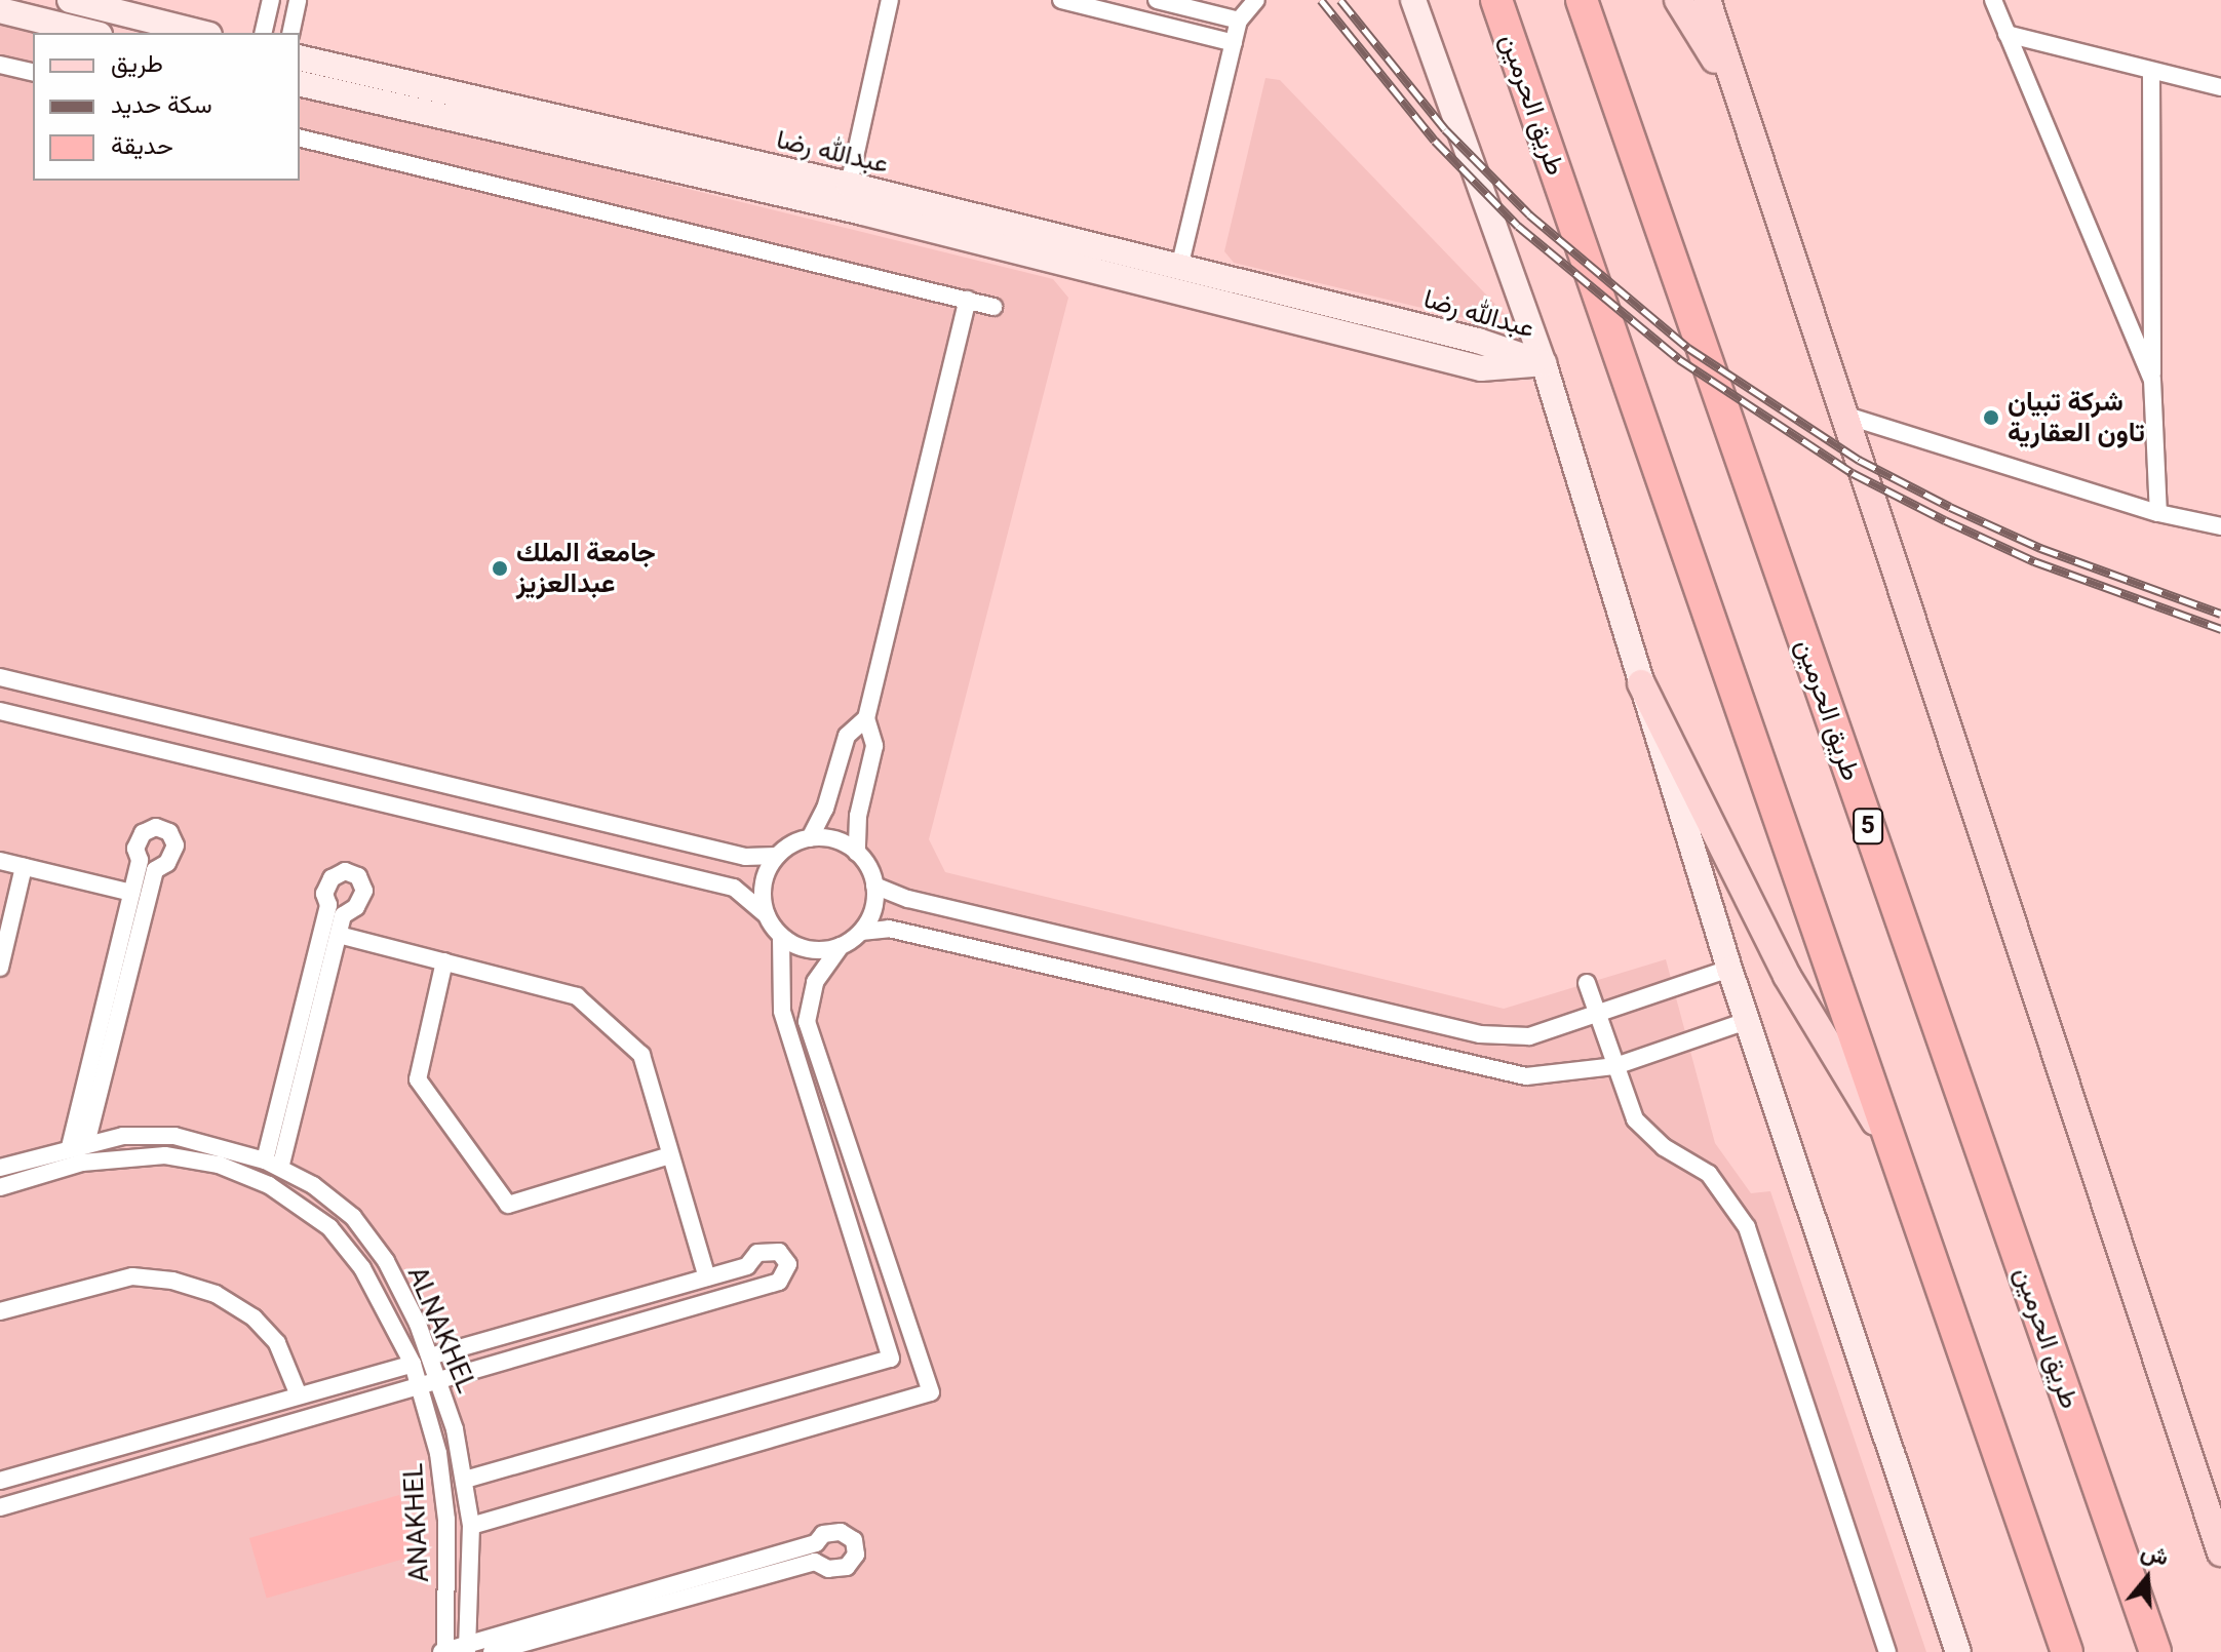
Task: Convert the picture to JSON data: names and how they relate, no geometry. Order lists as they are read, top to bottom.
{
  "streets": {
    "highway": ["طريق الحرمين", "5"],
    "street": ["عبدالله رضا", "ALNAKHEL", "ANAKHEL"]
  },
  "places": ["شركة تبيان تاون العقارية", "جامعة الملك عبدالعزيز"],
  "legend": ["طريق", "سكة حديد", "حديقة"],
  "north": "top"
}
